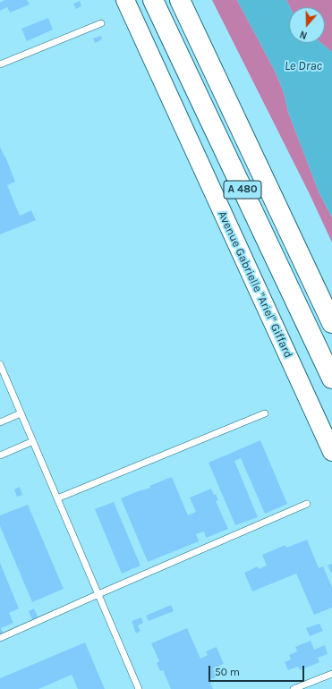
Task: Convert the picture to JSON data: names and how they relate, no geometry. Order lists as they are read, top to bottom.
{
  "streets": {
    "highway": ["A 480"],
    "street": ["Avenue Gabrielle \"Ariel\" Giffard"]
  },
  "water": ["Le Drac"],
  "scale_bar": "50 m",
  "north": "bottom"
}
